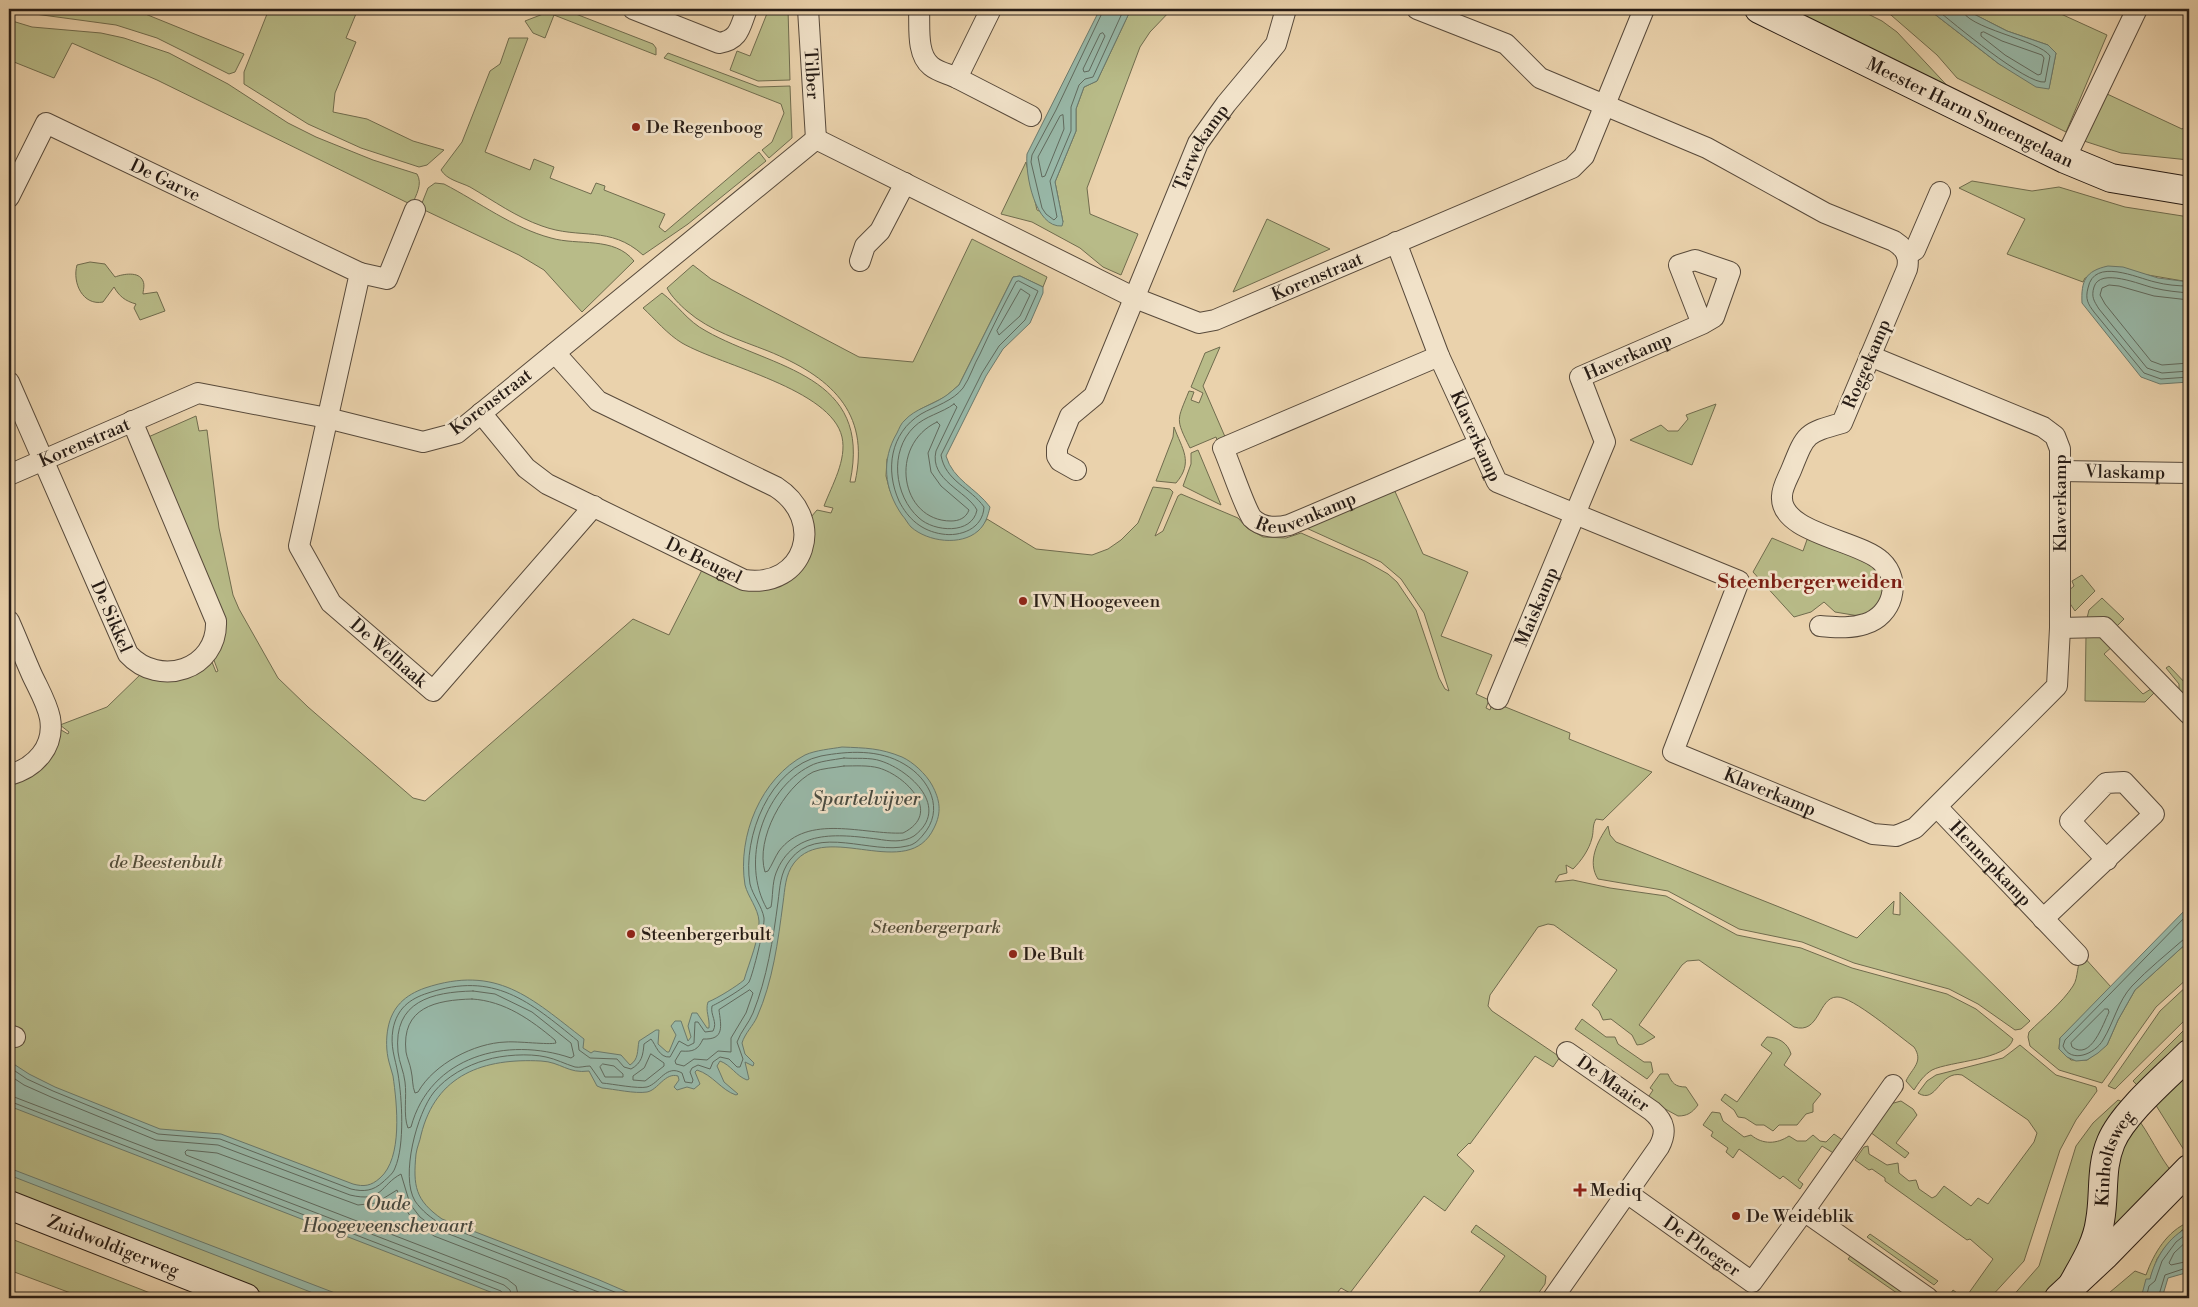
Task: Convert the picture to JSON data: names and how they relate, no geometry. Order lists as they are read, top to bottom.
{
  "streets": {
    "street": [
      "Tilber",
      "Meester Harm Smeengelaan",
      "Tarwekamp",
      "De Garve",
      "Korenstraat",
      "Haverkamp",
      "Roggekamp",
      "Klaverkamp",
      "Vlaskamp",
      "Reuvenkamp",
      "De Beugel",
      "Maiskamp",
      "De Sikkel",
      "De Welhaak",
      "Hennepkamp",
      "De Maaier",
      "Kinholtsweg",
      "Zuidwoldigerweg",
      "De Ploeger"
    ]
  },
  "crossings": [
    ["Tilber", "Korenstraat"],
    ["Tarwekamp", "Korenstraat"],
    ["Korenstraat", "Klaverkamp"],
    ["Korenstraat", "De Beugel"],
    ["Korenstraat", "De Sikkel"],
    ["Korenstraat", "De Welhaak"],
    ["Haverkamp", "Klaverkamp"],
    ["Haverkamp", "Maiskamp"],
    ["Roggekamp", "Klaverkamp"],
    ["Klaverkamp", "Vlaskamp"],
    ["Klaverkamp", "Reuvenkamp"],
    ["Klaverkamp", "Maiskamp"],
    ["Klaverkamp", "Hennepkamp"],
    ["De Beugel", "De Welhaak"],
    ["De Maaier", "De Ploeger"]
  ],
  "districts": ["Steenbergerweiden"],
  "water": ["Spartelvijver", "Oude Hoogeveenschevaart"],
  "parks": ["de Beestenbult", "Steenbergerpark"],
  "places": {
    "other": [
      "De Regenboog",
      "IVN Hoogeveen",
      "Steenbergerbult",
      "De Bult",
      "De Weideblik"
    ],
    "health": ["Mediq"]
  }
}
